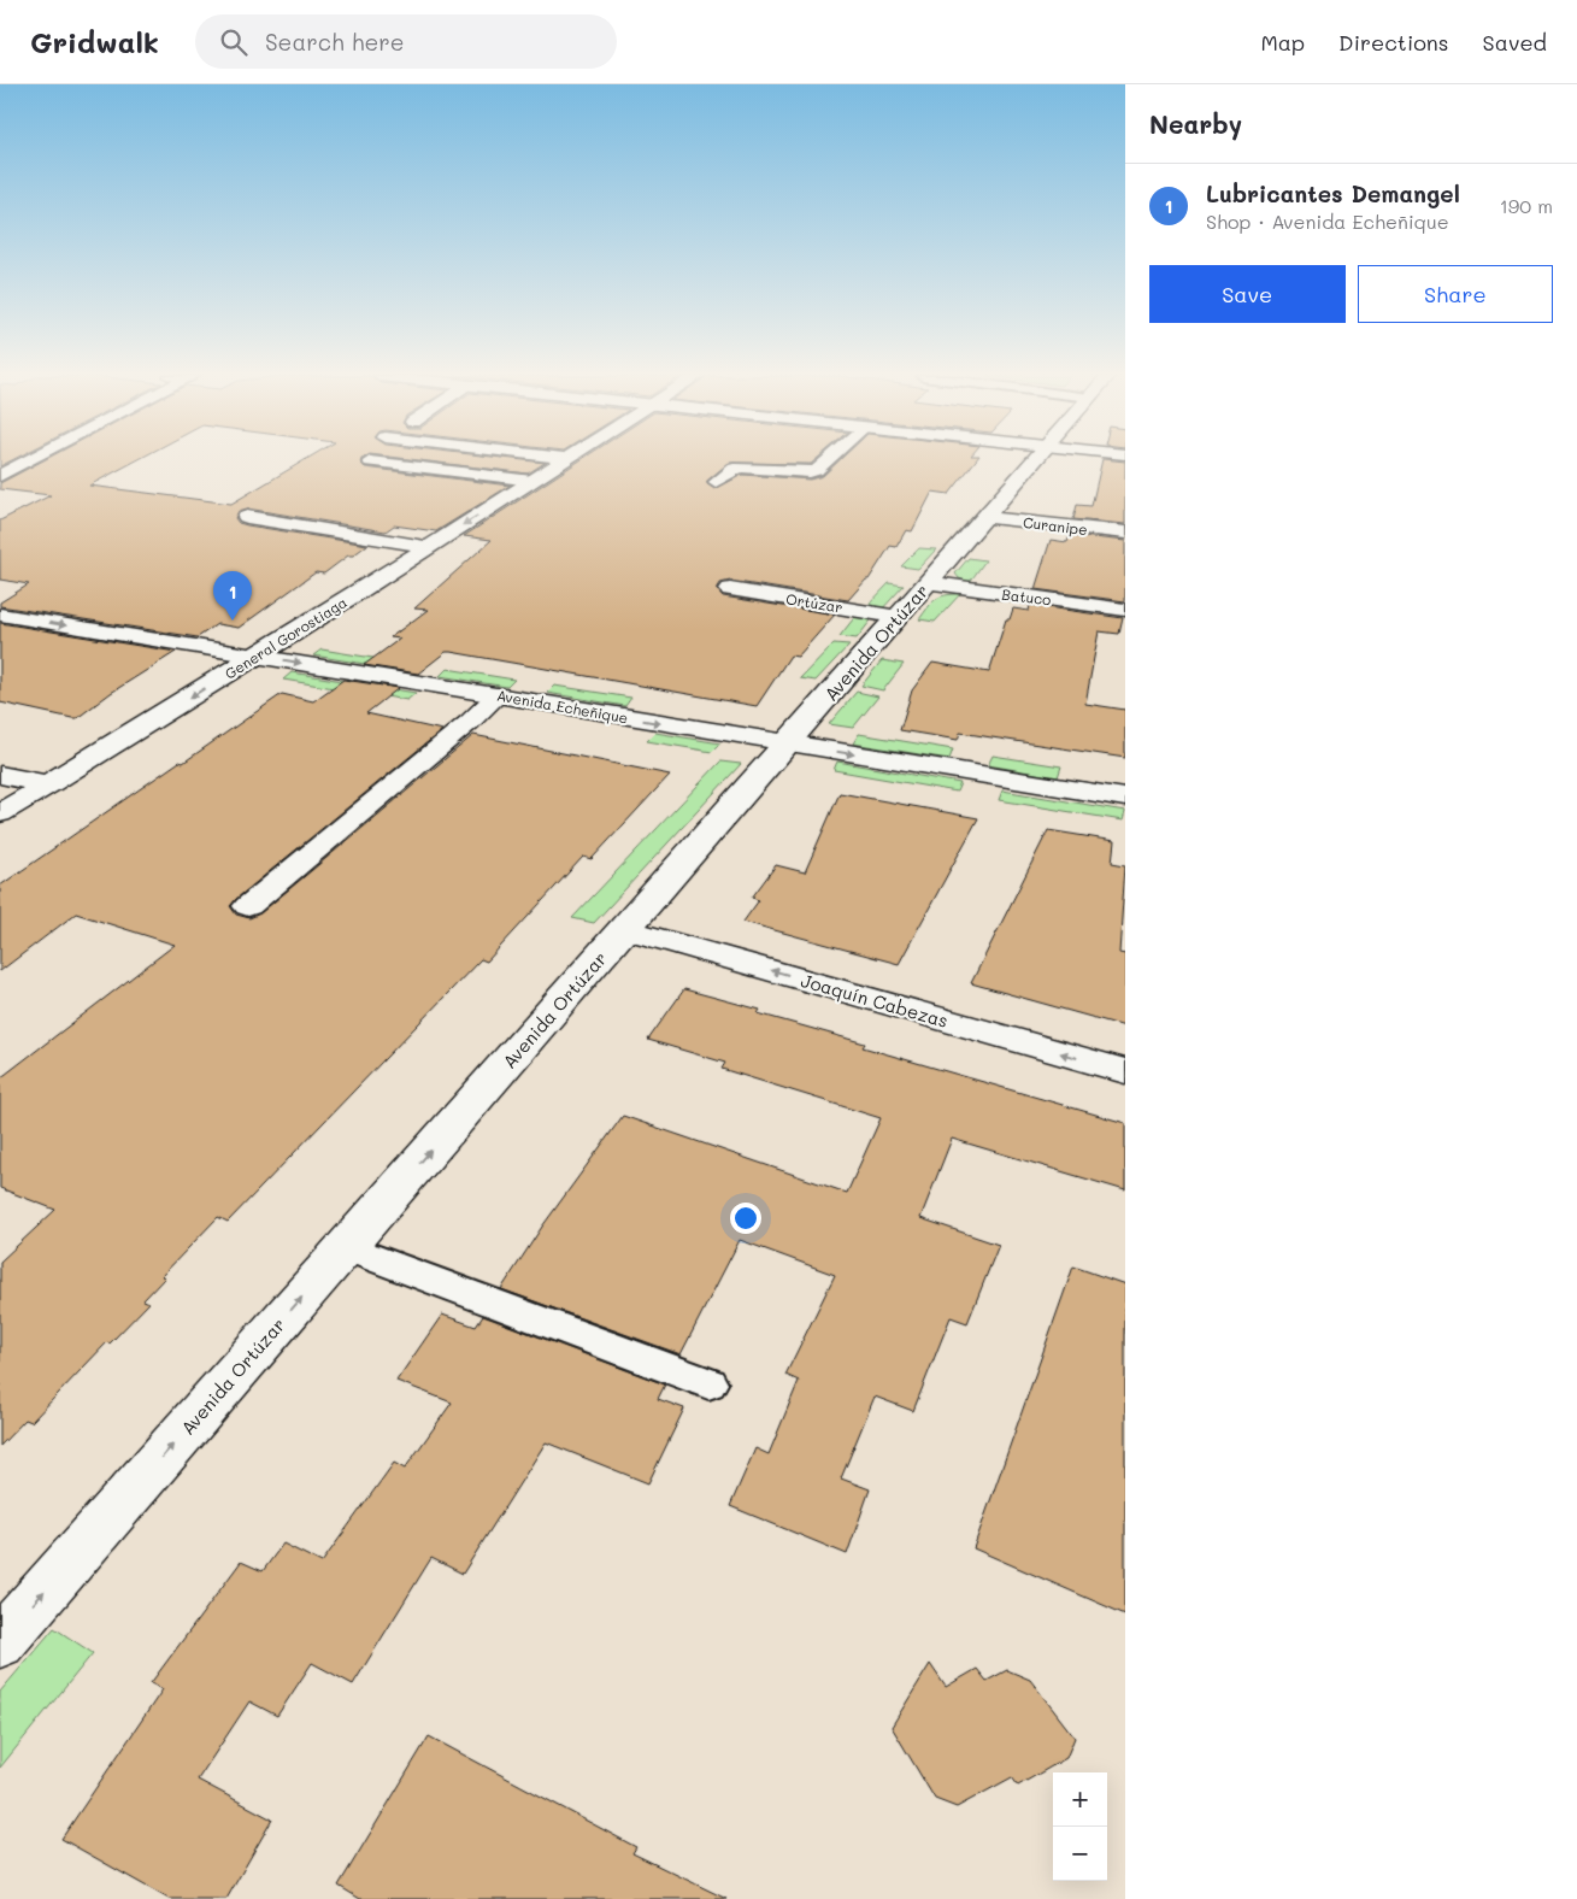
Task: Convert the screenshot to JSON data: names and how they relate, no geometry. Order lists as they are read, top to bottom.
{
  "streets": {
    "street": [
      "Curanipe",
      "Batuco",
      "Ortúzar",
      "General Gorostiaga",
      "Avenida Ortúzar",
      "Avenida Echeñique",
      "Joaquín Cabezas"
    ]
  },
  "crossings": [
    ["Curanipe", "Avenida Ortúzar"],
    ["Batuco", "Avenida Ortúzar"],
    ["Ortúzar", "Avenida Ortúzar"],
    ["General Gorostiaga", "Avenida Echeñique"],
    ["Avenida Ortúzar", "Avenida Echeñique"],
    ["Avenida Ortúzar", "Joaquín Cabezas"]
  ],
  "one_way": ["Avenida Ortúzar", "Avenida Echeñique", "Joaquín Cabezas"],
  "page": {
    "header": "Gridwalk",
    "search": "Search here",
    "nav": ["Map", "Directions", "Saved"],
    "heading": "Nearby",
    "list": [
      {
        "mark": "1",
        "name": "Lubricantes Demangel",
        "note": "Shop · Avenida Echeñique",
        "value": "190 m"
      }
    ],
    "buttons": ["Save", "Share"],
    "pins": "1",
    "map_buttons": ["+", "−"]
  }
}
